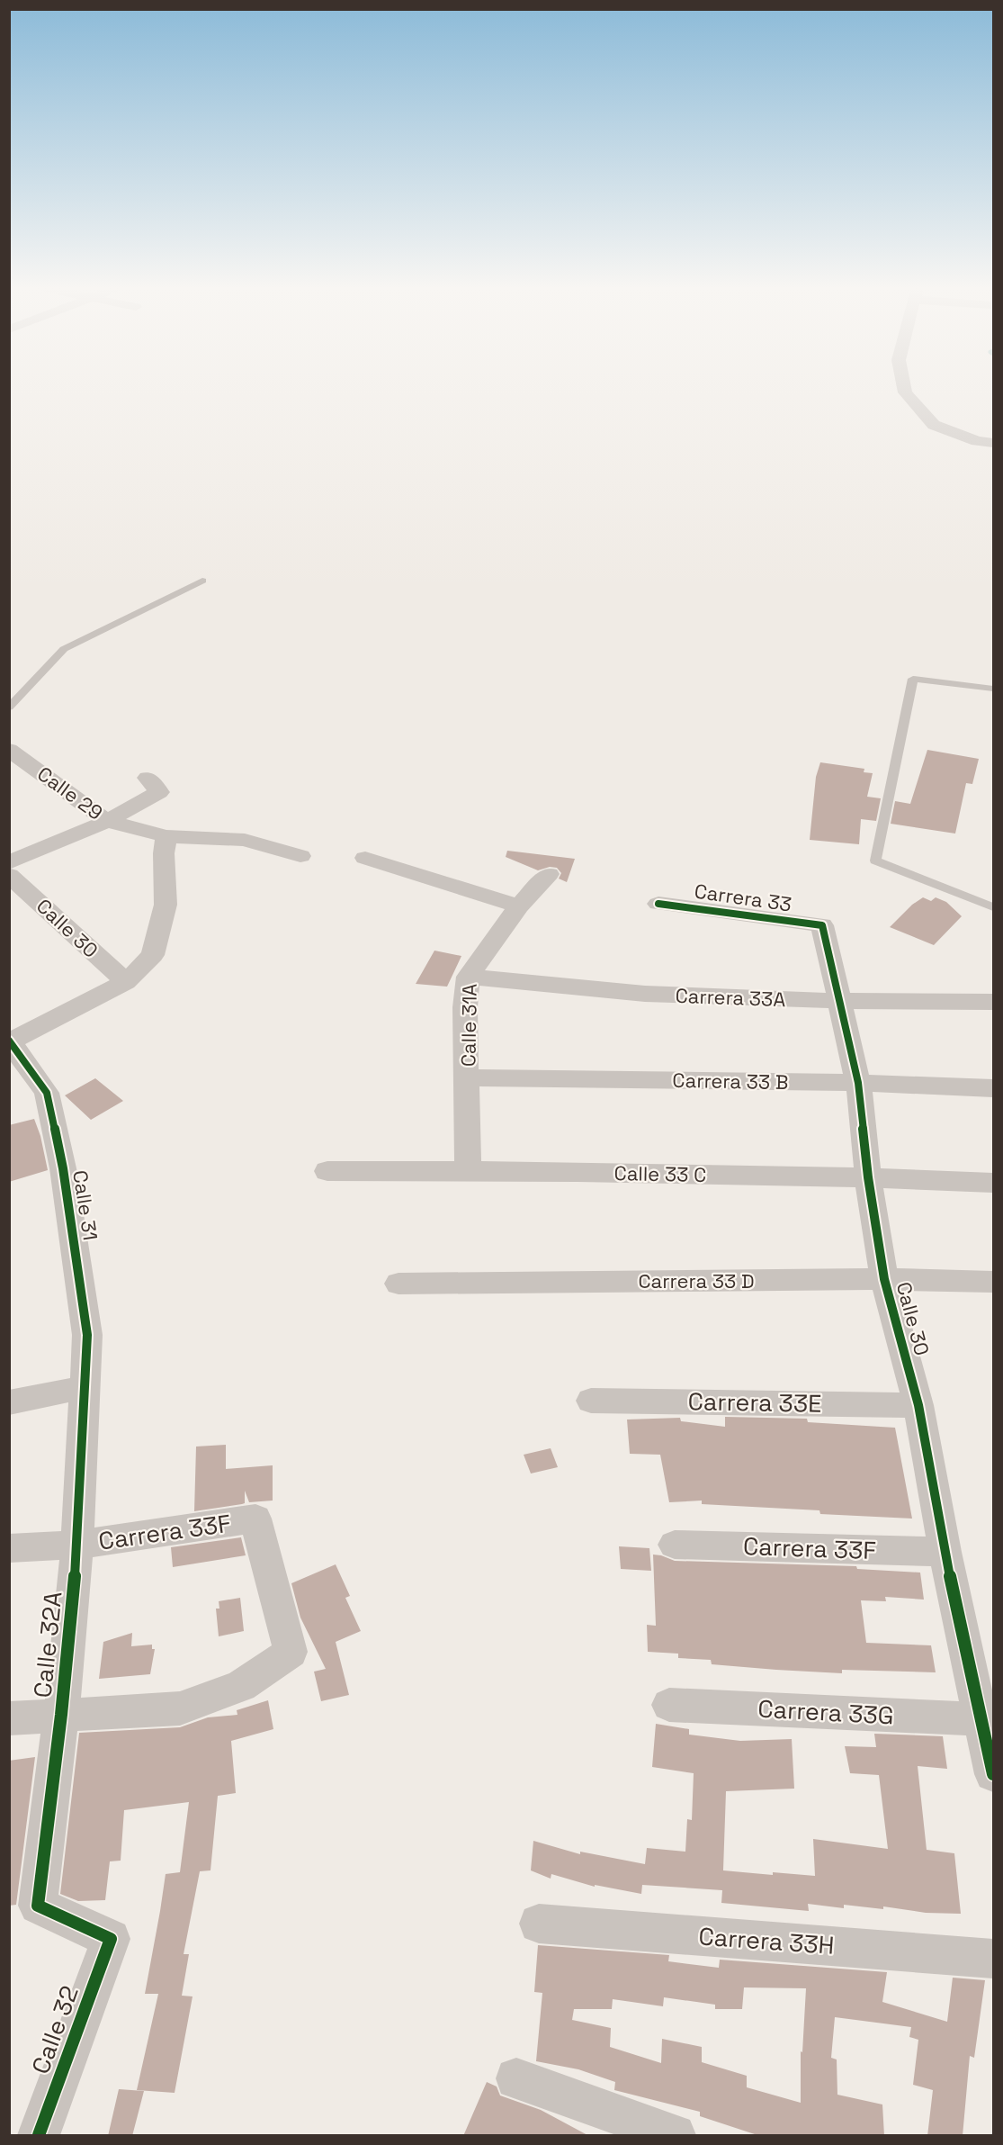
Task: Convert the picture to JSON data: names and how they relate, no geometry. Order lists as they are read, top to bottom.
{
  "streets": {
    "street": [
      "Calle 29",
      "Carrera 33",
      "Calle 30",
      "Carrera 33A",
      "Calle 31A",
      "Carrera 33 B",
      "Calle 33 C",
      "Calle 31",
      "Carrera 33 D",
      "Carrera 33E",
      "Carrera 33F",
      "Calle 32A",
      "Carrera 33G",
      "Carrera 33H",
      "Calle 32"
    ]
  },
  "crossings": [
    ["Carrera 33", "Calle 30"],
    ["Calle 30", "Carrera 33A"],
    ["Calle 30", "Carrera 33 B"],
    ["Calle 30", "Calle 33 C"],
    ["Calle 30", "Carrera 33 D"],
    ["Calle 30", "Carrera 33E"],
    ["Calle 30", "Carrera 33F"],
    ["Calle 30", "Carrera 33G"],
    ["Carrera 33A", "Calle 31A"],
    ["Calle 31A", "Carrera 33 B"],
    ["Calle 31A", "Calle 33 C"],
    ["Calle 31", "Calle 32A"],
    ["Carrera 33F", "Calle 32A"],
    ["Calle 32A", "Calle 32"]
  ]
}
